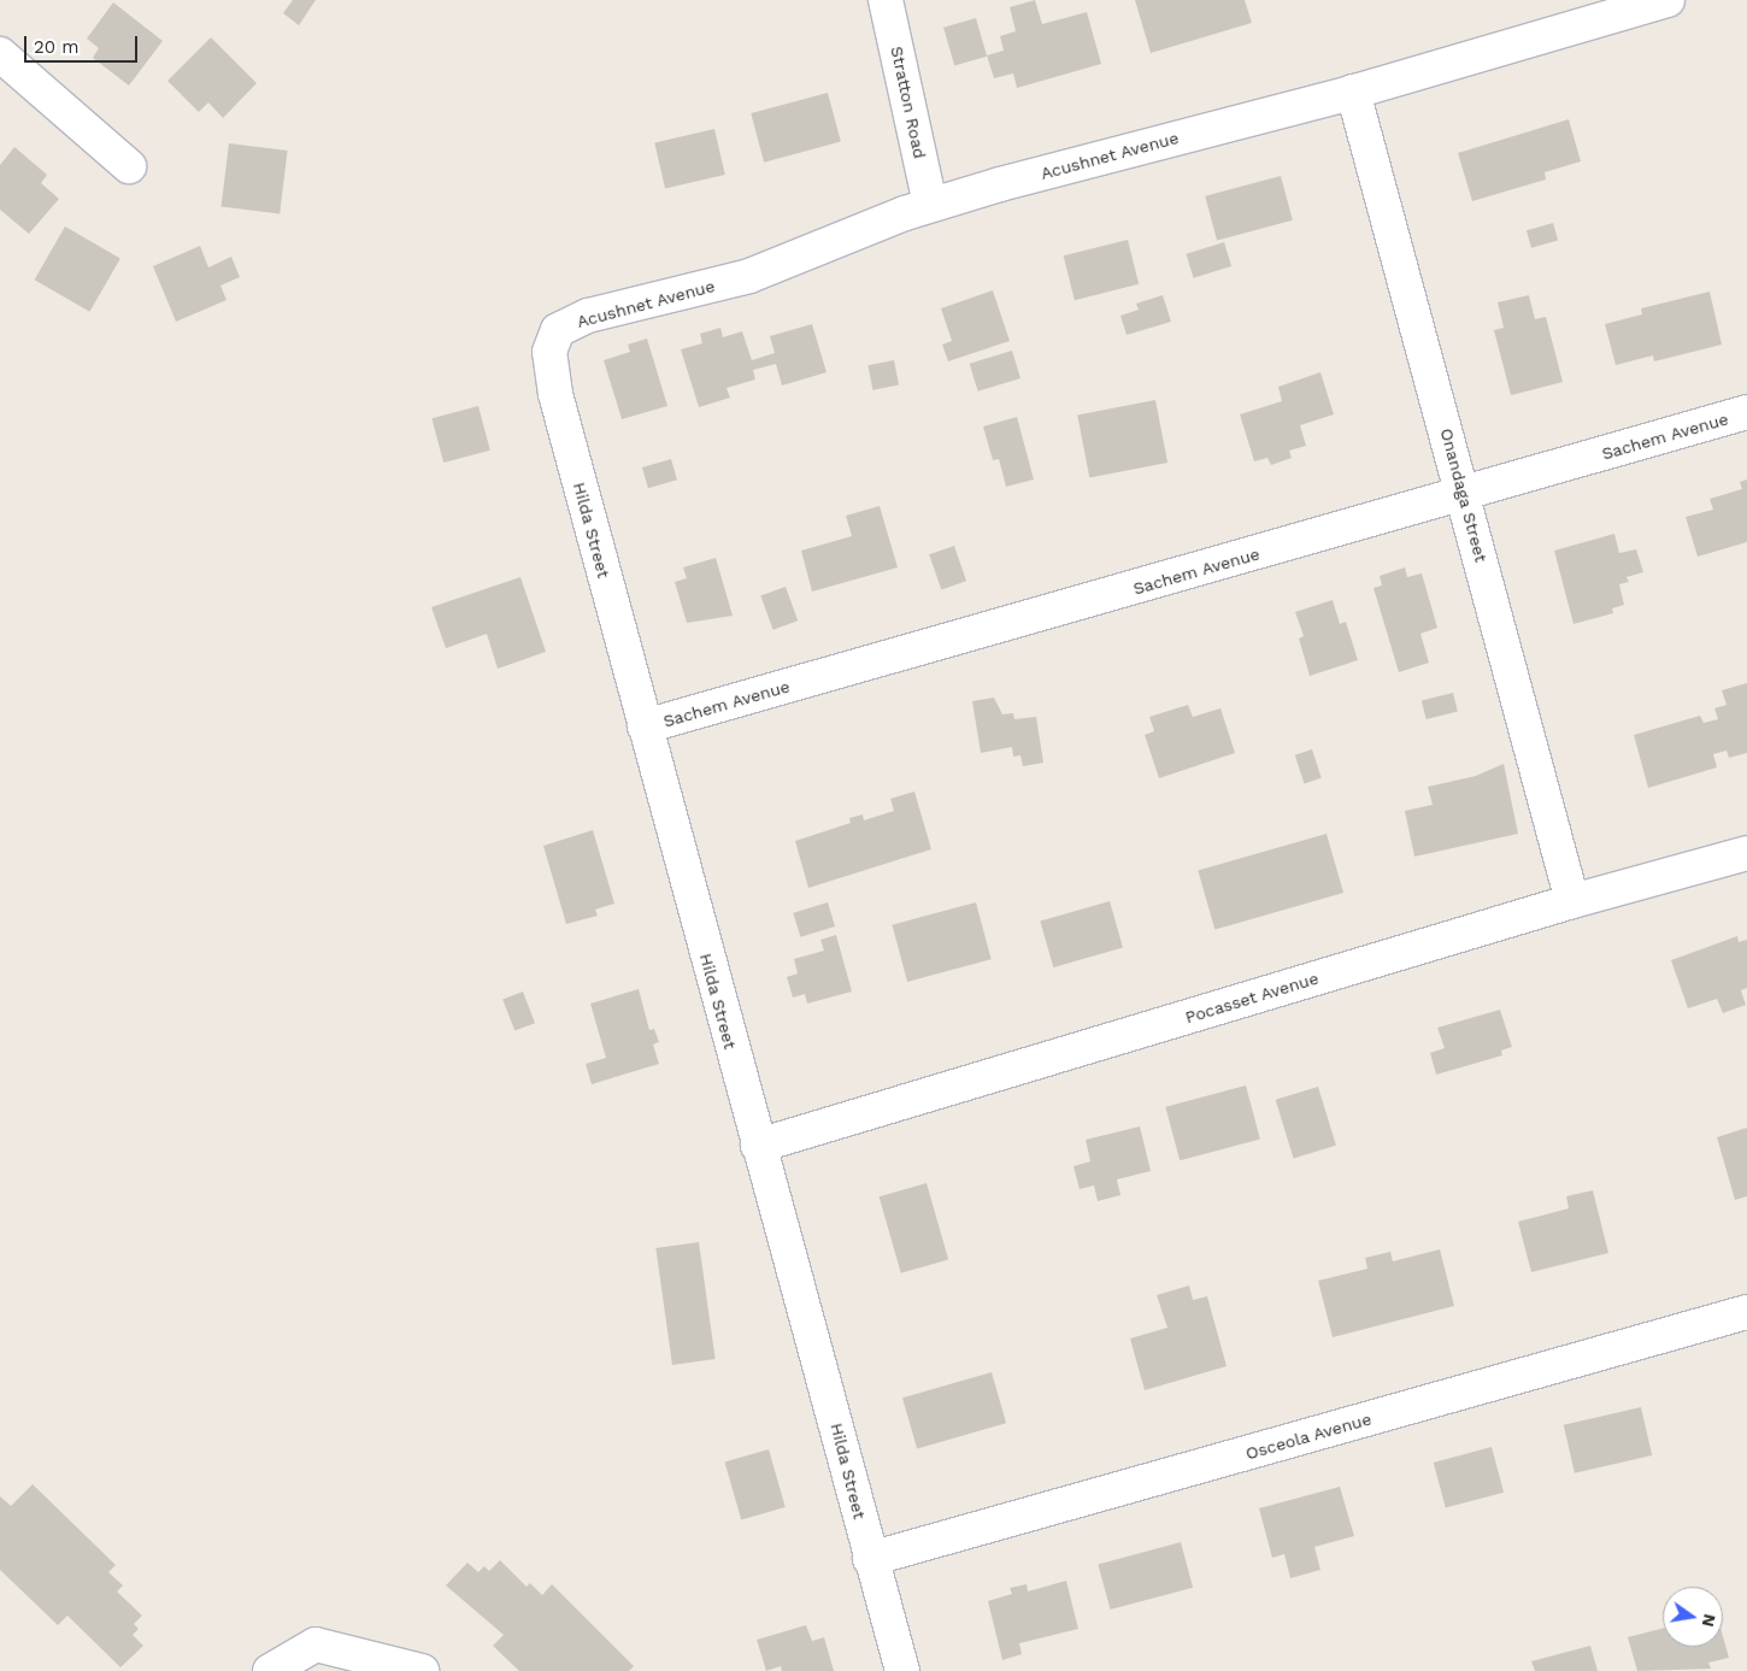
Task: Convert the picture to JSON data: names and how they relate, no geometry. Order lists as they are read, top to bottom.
{
  "streets": {
    "street": [
      "Stratton Road",
      "Acushnet Avenue",
      "Sachem Avenue",
      "Onandaga Street",
      "Hilda Street",
      "Pocasset Avenue",
      "Osceola Avenue"
    ]
  },
  "crossings": [
    ["Stratton Road", "Acushnet Avenue"],
    ["Acushnet Avenue", "Onandaga Street"],
    ["Acushnet Avenue", "Hilda Street"],
    ["Sachem Avenue", "Onandaga Street"],
    ["Sachem Avenue", "Hilda Street"],
    ["Onandaga Street", "Pocasset Avenue"],
    ["Hilda Street", "Pocasset Avenue"],
    ["Hilda Street", "Osceola Avenue"]
  ],
  "scale_bar": "20 m",
  "north": "right"
}
